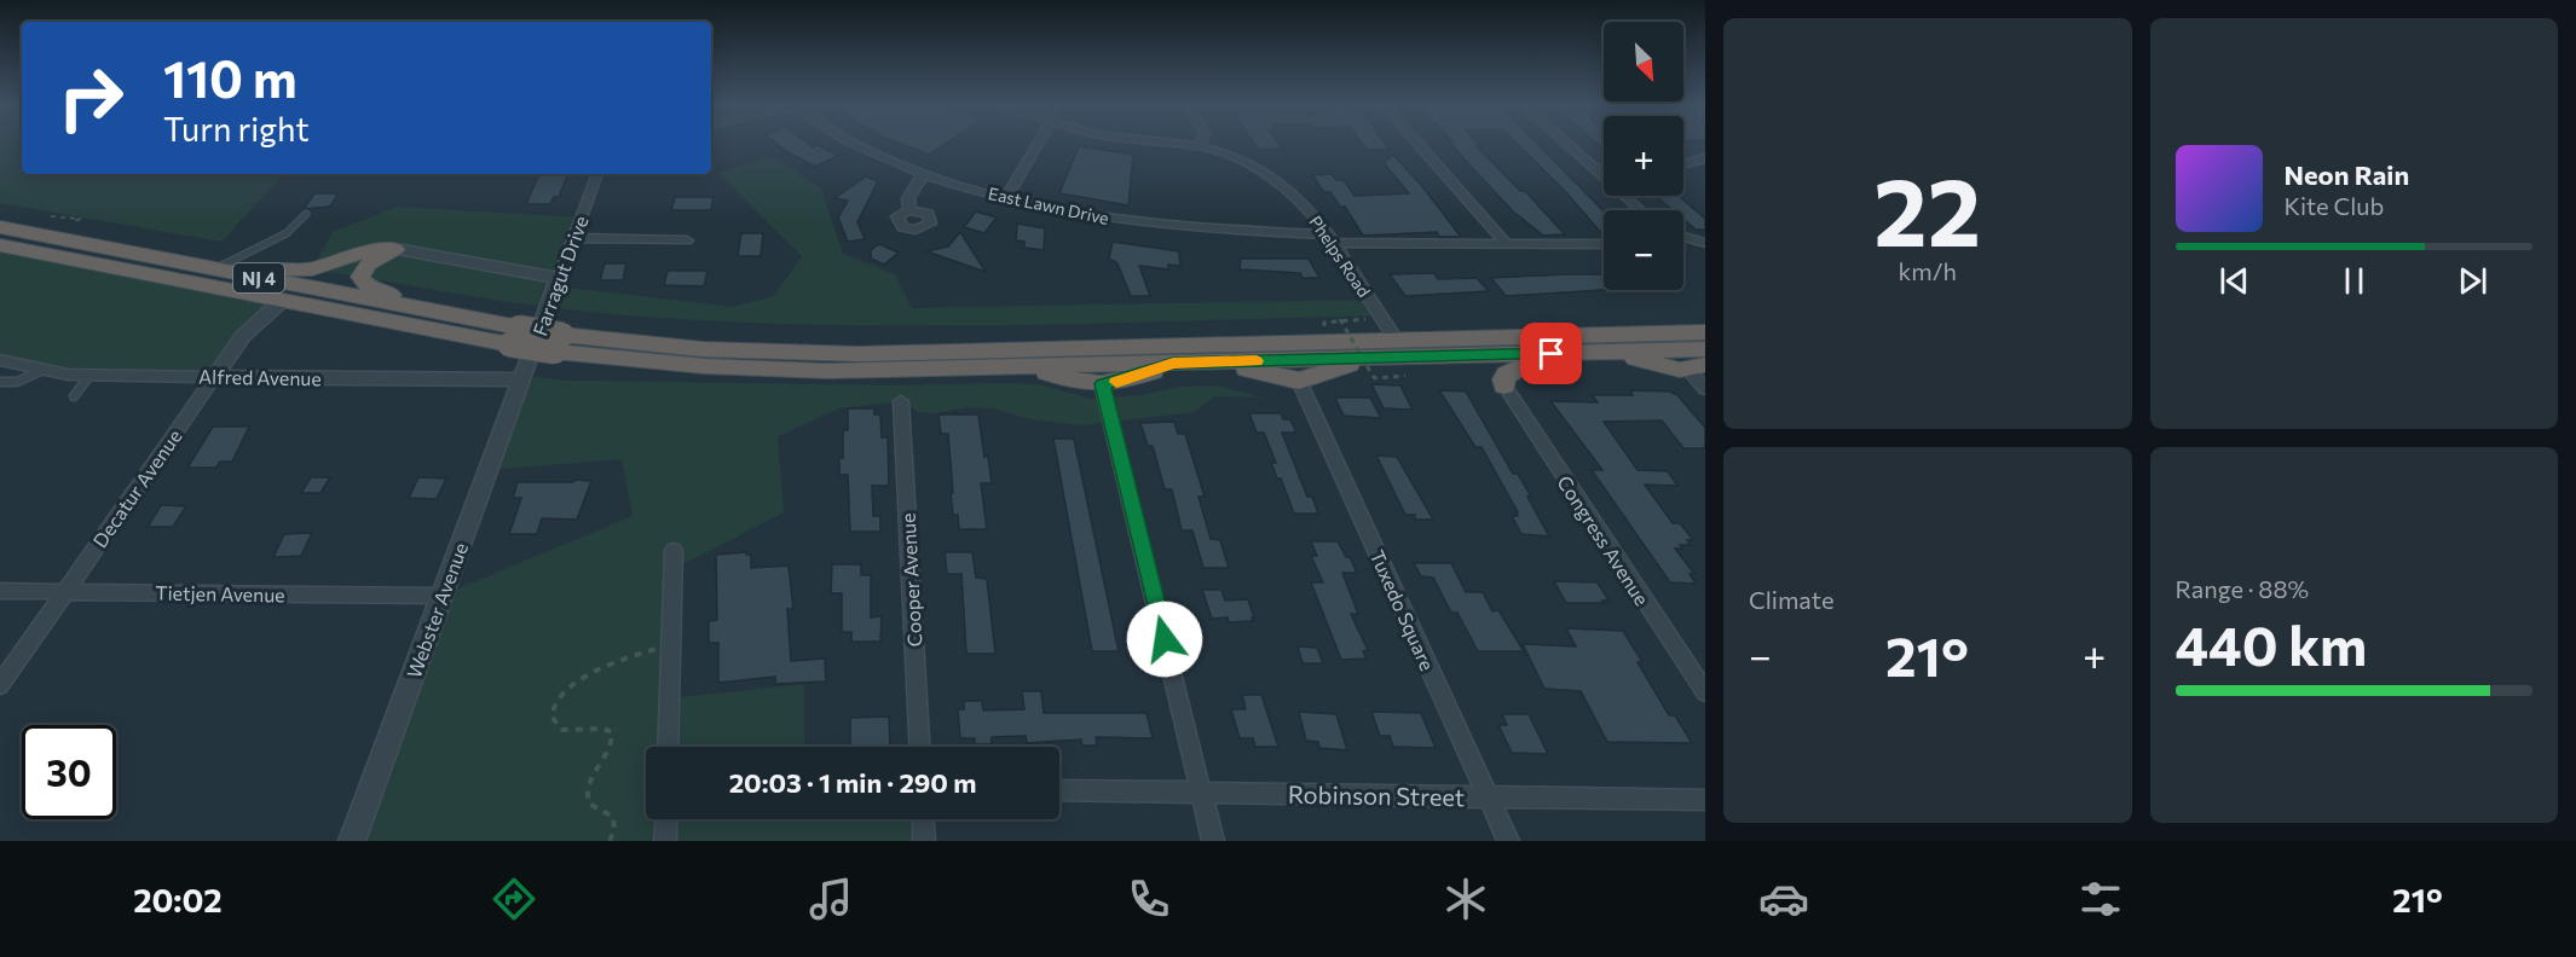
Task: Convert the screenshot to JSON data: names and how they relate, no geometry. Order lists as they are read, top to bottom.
{
  "streets": {
    "highway": ["NJ 4"],
    "street": [
      "East Lawn Drive",
      "Phelps Road",
      "Farragut Drive",
      "Alfred Avenue",
      "Decatur Avenue",
      "Congress Avenue",
      "Cooper Avenue",
      "Tietjen Avenue",
      "Webster Avenue",
      "Tuxedo Square",
      "Robinson Street"
    ]
  },
  "crossings": [
    ["East Lawn Drive", "Phelps Road"],
    ["Phelps Road", "NJ 4"],
    ["Farragut Drive", "Alfred Avenue"],
    ["Farragut Drive", "Webster Avenue"],
    ["NJ 4", "Decatur Avenue"],
    ["Alfred Avenue", "Decatur Avenue"],
    ["Alfred Avenue", "Webster Avenue"],
    ["Decatur Avenue", "Tietjen Avenue"],
    ["Tietjen Avenue", "Webster Avenue"],
    ["Tuxedo Square", "Robinson Street"]
  ],
  "north": "bottom right",
  "page": {
    "tile": [
      ["22", "km/h"],
      "Climate",
      ["Range · 88%", "440 km"]
    ],
    "map_buttons": ["+", "−"],
    "turn": ["110 m", "Turn right"],
    "song": ["Neon Rain", "Kite Club"],
    "heat": ["−", "21°", "+"],
    "limit": "30",
    "trip": "20:03 · 1 min · 290 m",
    "tabs": ["20:02", "21°"]
  }
}
